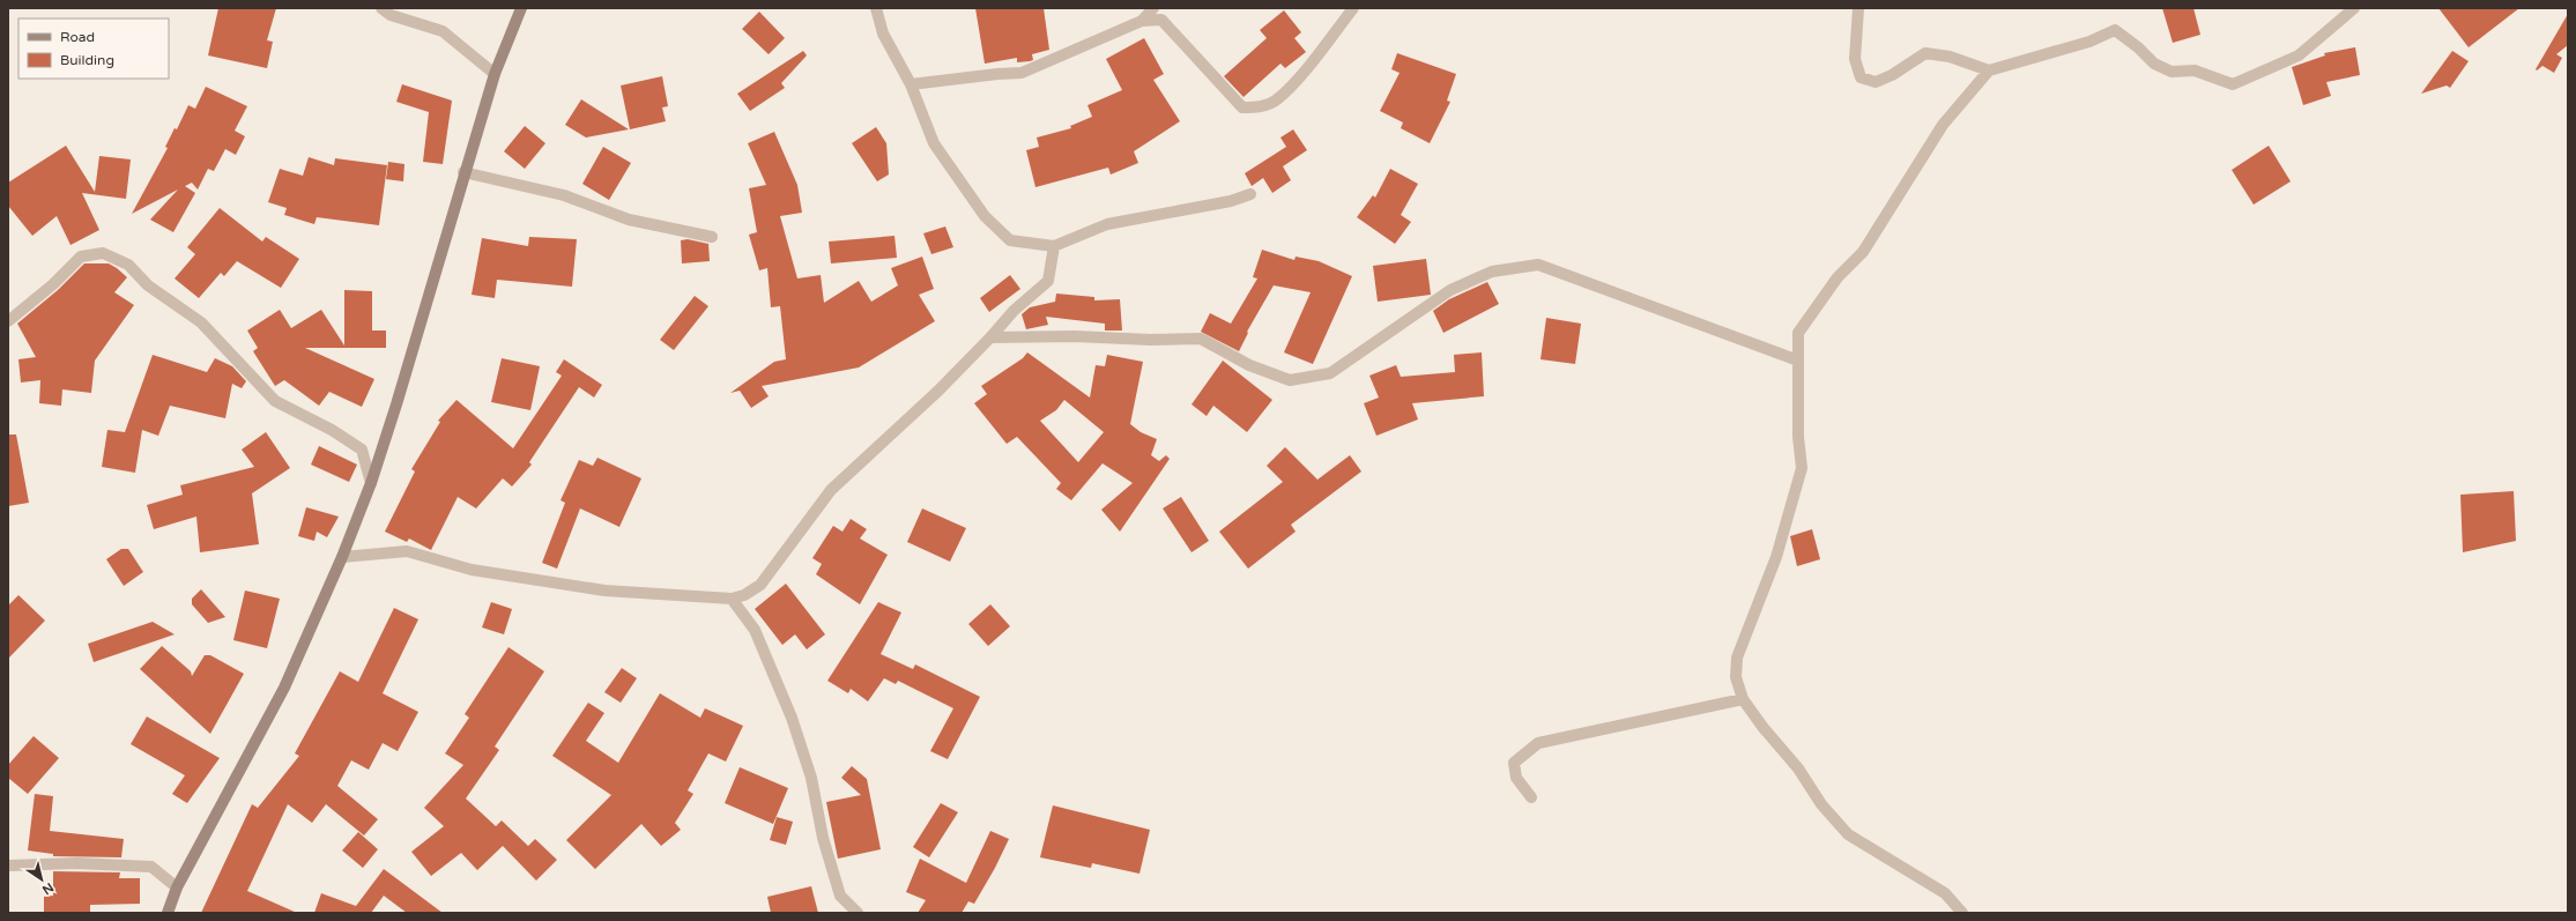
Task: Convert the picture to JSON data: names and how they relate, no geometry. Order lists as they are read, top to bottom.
{
  "legend": ["Road", "Building"],
  "north": "bottom right"
}
